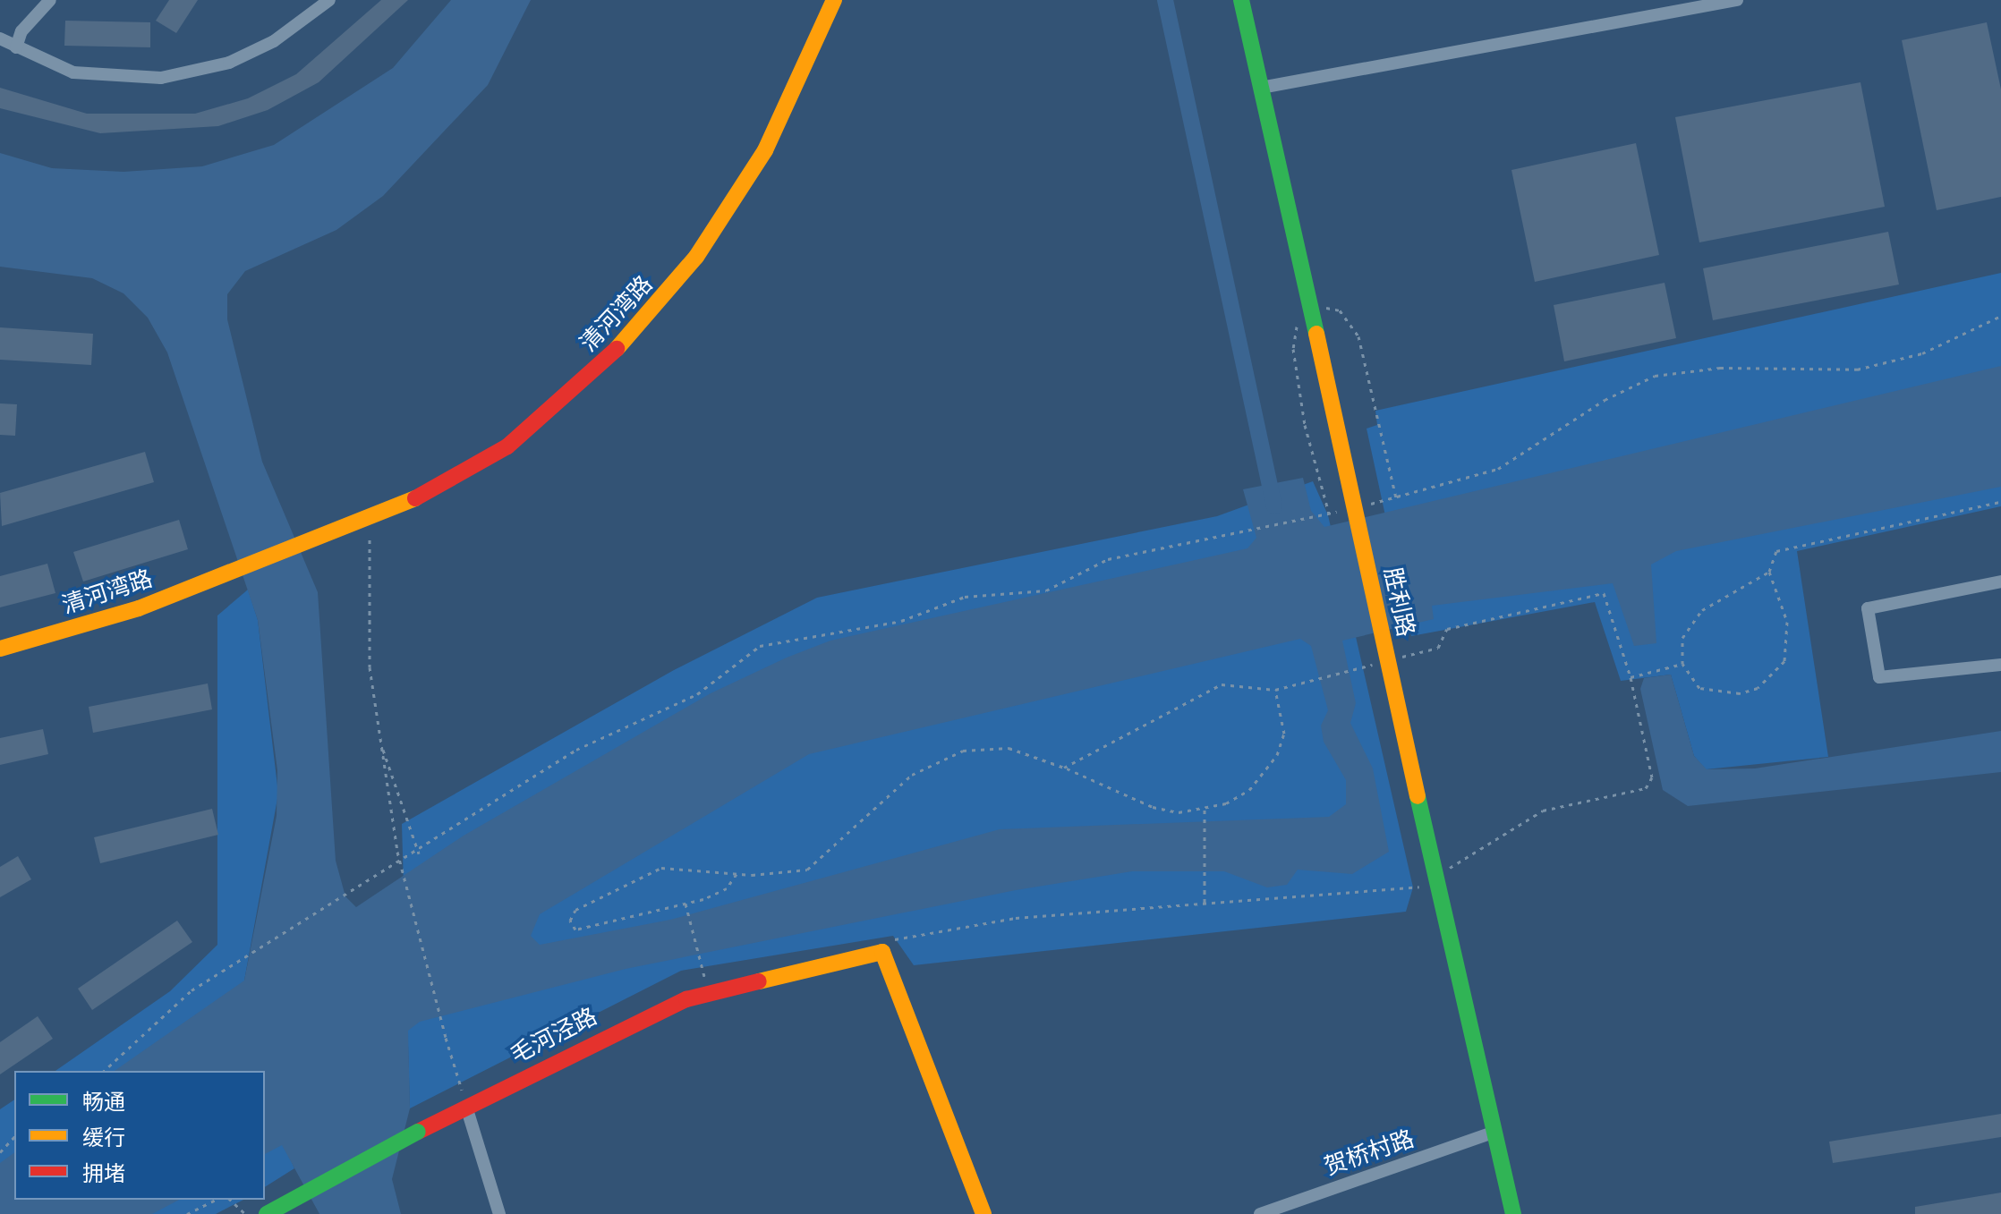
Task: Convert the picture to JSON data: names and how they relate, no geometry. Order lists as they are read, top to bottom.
{
  "streets": {
    "street": [
      "清河湾路",
      "胜利路",
      "毛河泾路",
      "贺桥村路"
    ]
  },
  "crossings": [
    ["胜利路", "贺桥村路"]
  ],
  "legend": ["畅通", "缓行", "拥堵"]
}
